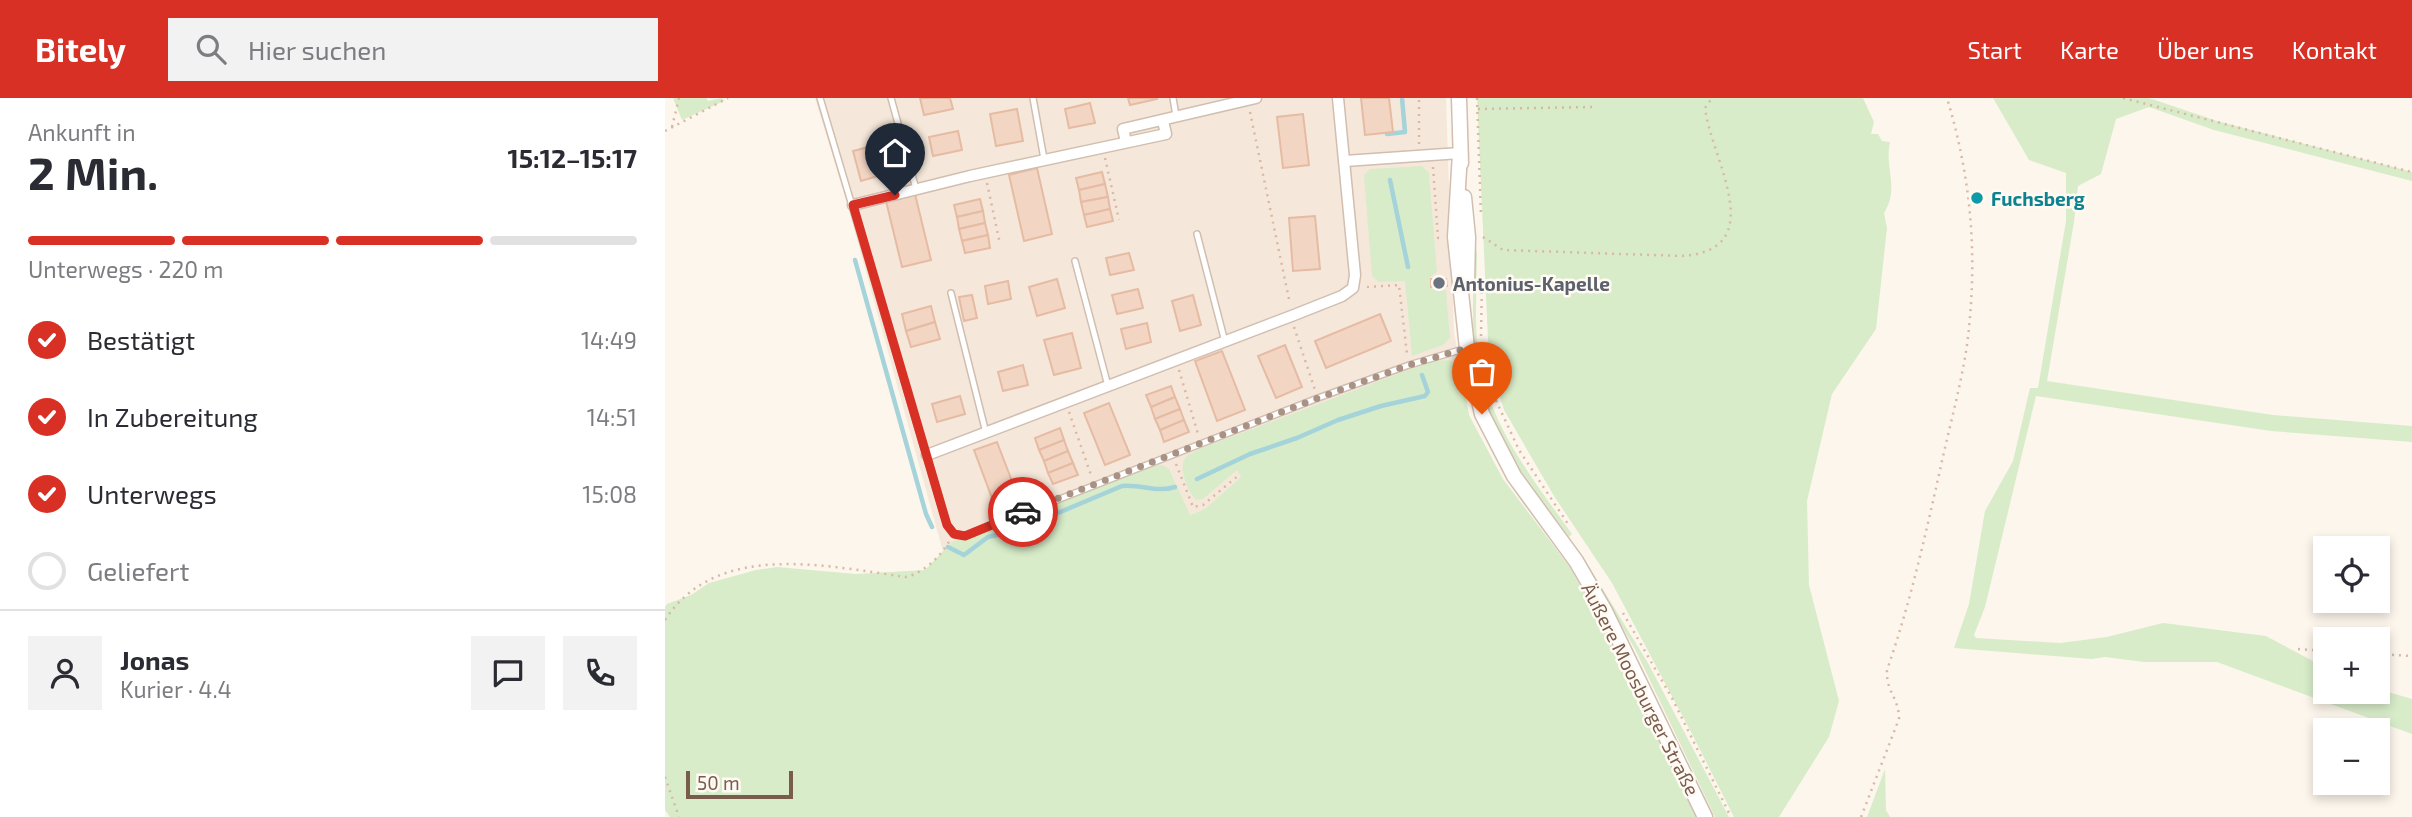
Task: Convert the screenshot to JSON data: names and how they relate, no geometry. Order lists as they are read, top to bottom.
{
  "streets": {
    "street": ["Äußere Moosburger Straße"]
  },
  "places": ["Fuchsberg", "Antonius-Kapelle"],
  "scale_bar": "50 m",
  "page": {
    "header": "Bitely",
    "search": "Hier suchen",
    "nav": [
      "Start",
      "Karte",
      "Über uns",
      "Kontakt"
    ],
    "heading": ["2 Min.", "Ankunft in", "15:12–15:17"],
    "panel": ["Jonas", "Kurier · 4.4"],
    "bar": "Unterwegs · 220 m",
    "list": [
      ["Bestätigt", "14:49"],
      ["In Zubereitung", "14:51"],
      ["Unterwegs", "15:08"],
      "Geliefert"
    ],
    "map_buttons": ["+", "−"],
    "scale": "50 m"
  }
}
